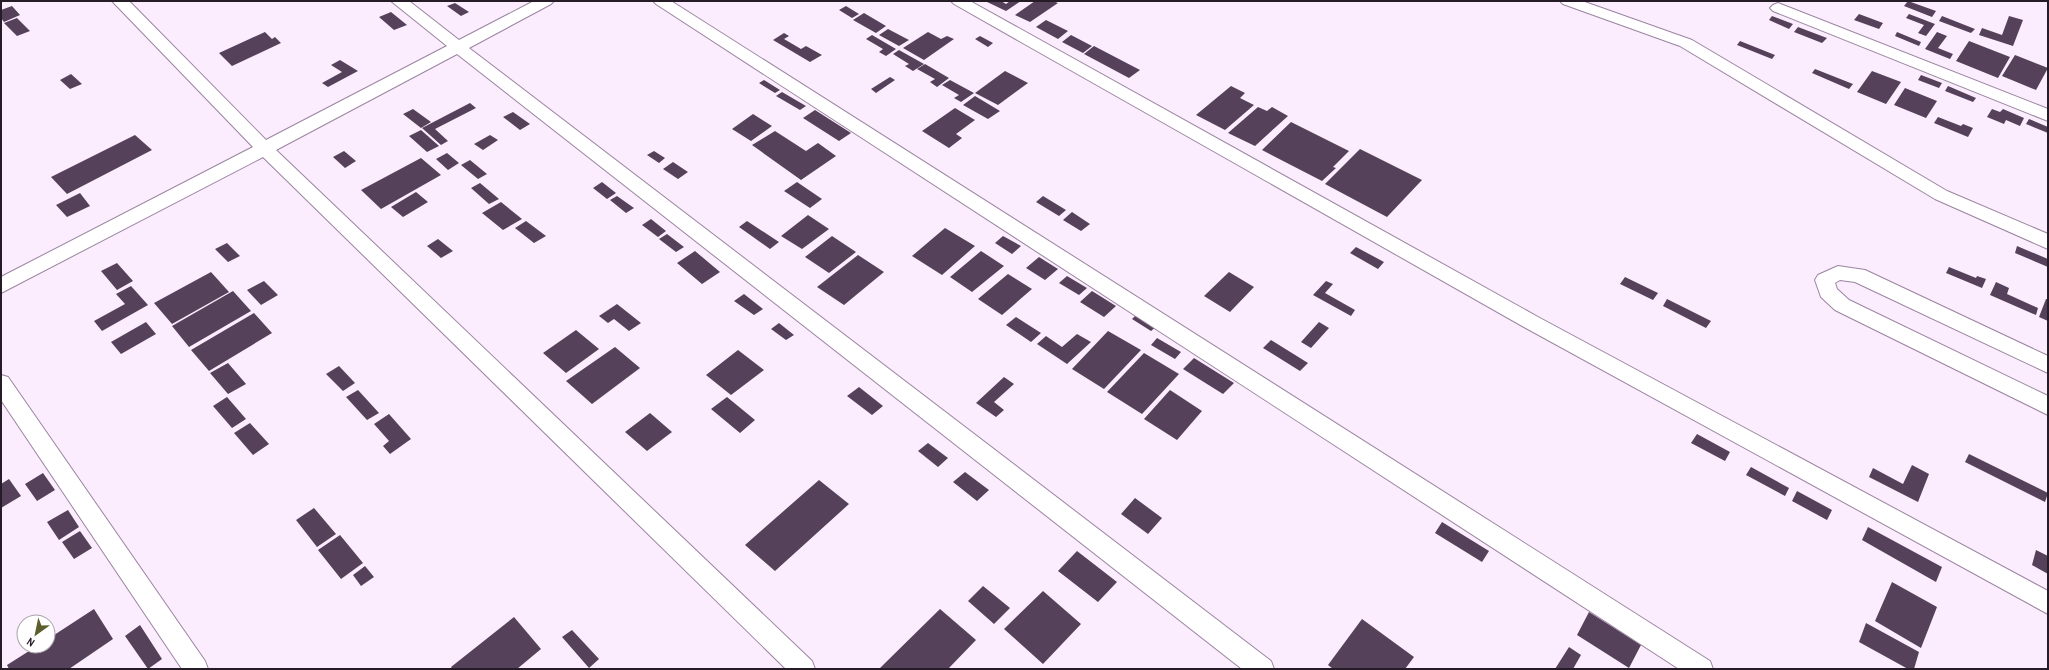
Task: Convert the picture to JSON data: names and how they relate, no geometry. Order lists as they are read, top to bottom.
{
  "north": "bottom left"
}
